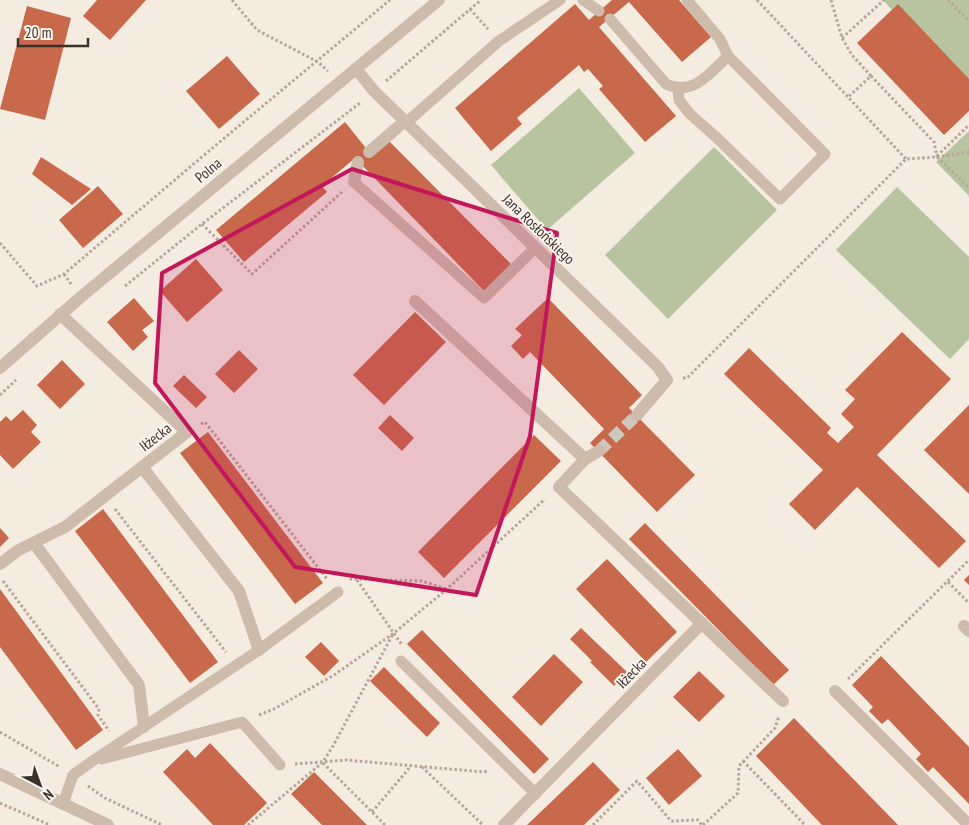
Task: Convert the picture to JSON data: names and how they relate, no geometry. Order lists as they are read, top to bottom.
{
  "streets": {
    "street": ["Polna", "Jana Rosłońskiego", "Iłżecka"]
  },
  "crossings": [
    ["Polna", "Jana Rosłońskiego"],
    ["Polna", "Iłżecka"]
  ],
  "scale_bar": "20 m",
  "north": "bottom right"
}
